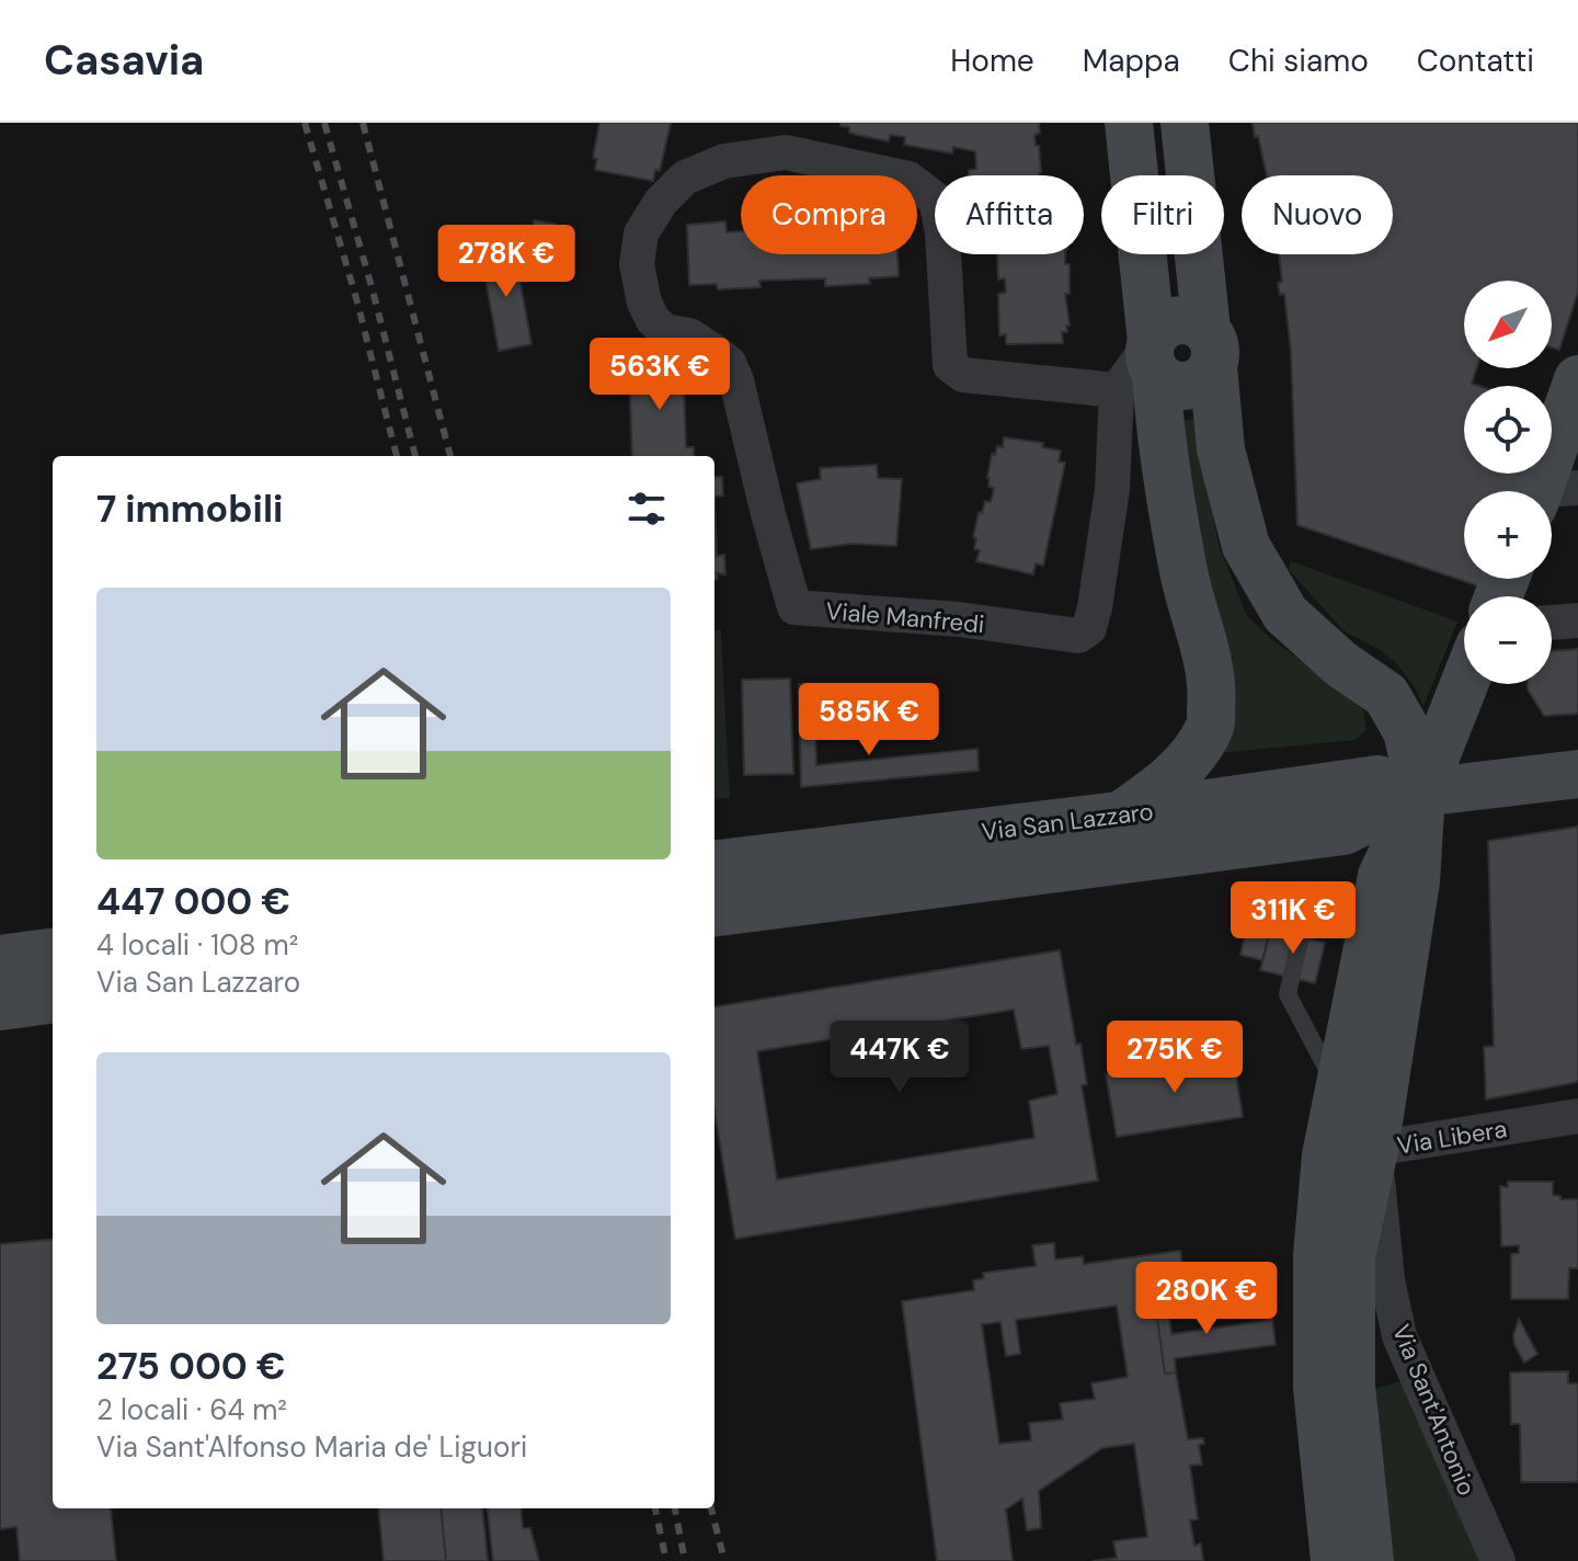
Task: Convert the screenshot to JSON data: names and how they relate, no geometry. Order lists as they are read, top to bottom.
{
  "streets": {
    "main road": ["Viale Manfredi", "Via San Lazzaro"],
    "street": ["Via Libera", "Via Sant'Antonio"]
  },
  "crossings": [
    ["Viale Manfredi", "Via San Lazzaro"],
    ["Via Libera", "Via Sant'Antonio"]
  ],
  "north": "bottom left",
  "page": {
    "header": "Casavia",
    "nav": [
      "Home",
      "Mappa",
      "Chi siamo",
      "Contatti"
    ],
    "chip": [
      "Compra",
      "Affitta",
      "Filtri",
      "Nuovo"
    ],
    "price": [
      "278K €",
      "563K €",
      "585K €",
      "311K €",
      "447K €",
      "275K €",
      "280K €"
    ],
    "map_buttons": ["+", "−"],
    "heading": "7 immobili",
    "list": [
      {
        "name": "447 000 €",
        "note": "4 locali · 108 m² · Via San Lazzaro"
      },
      {
        "name": "275 000 €",
        "note": "2 locali · 64 m² · Via Sant'Alfonso Maria de' Liguori"
      }
    ]
  }
}
